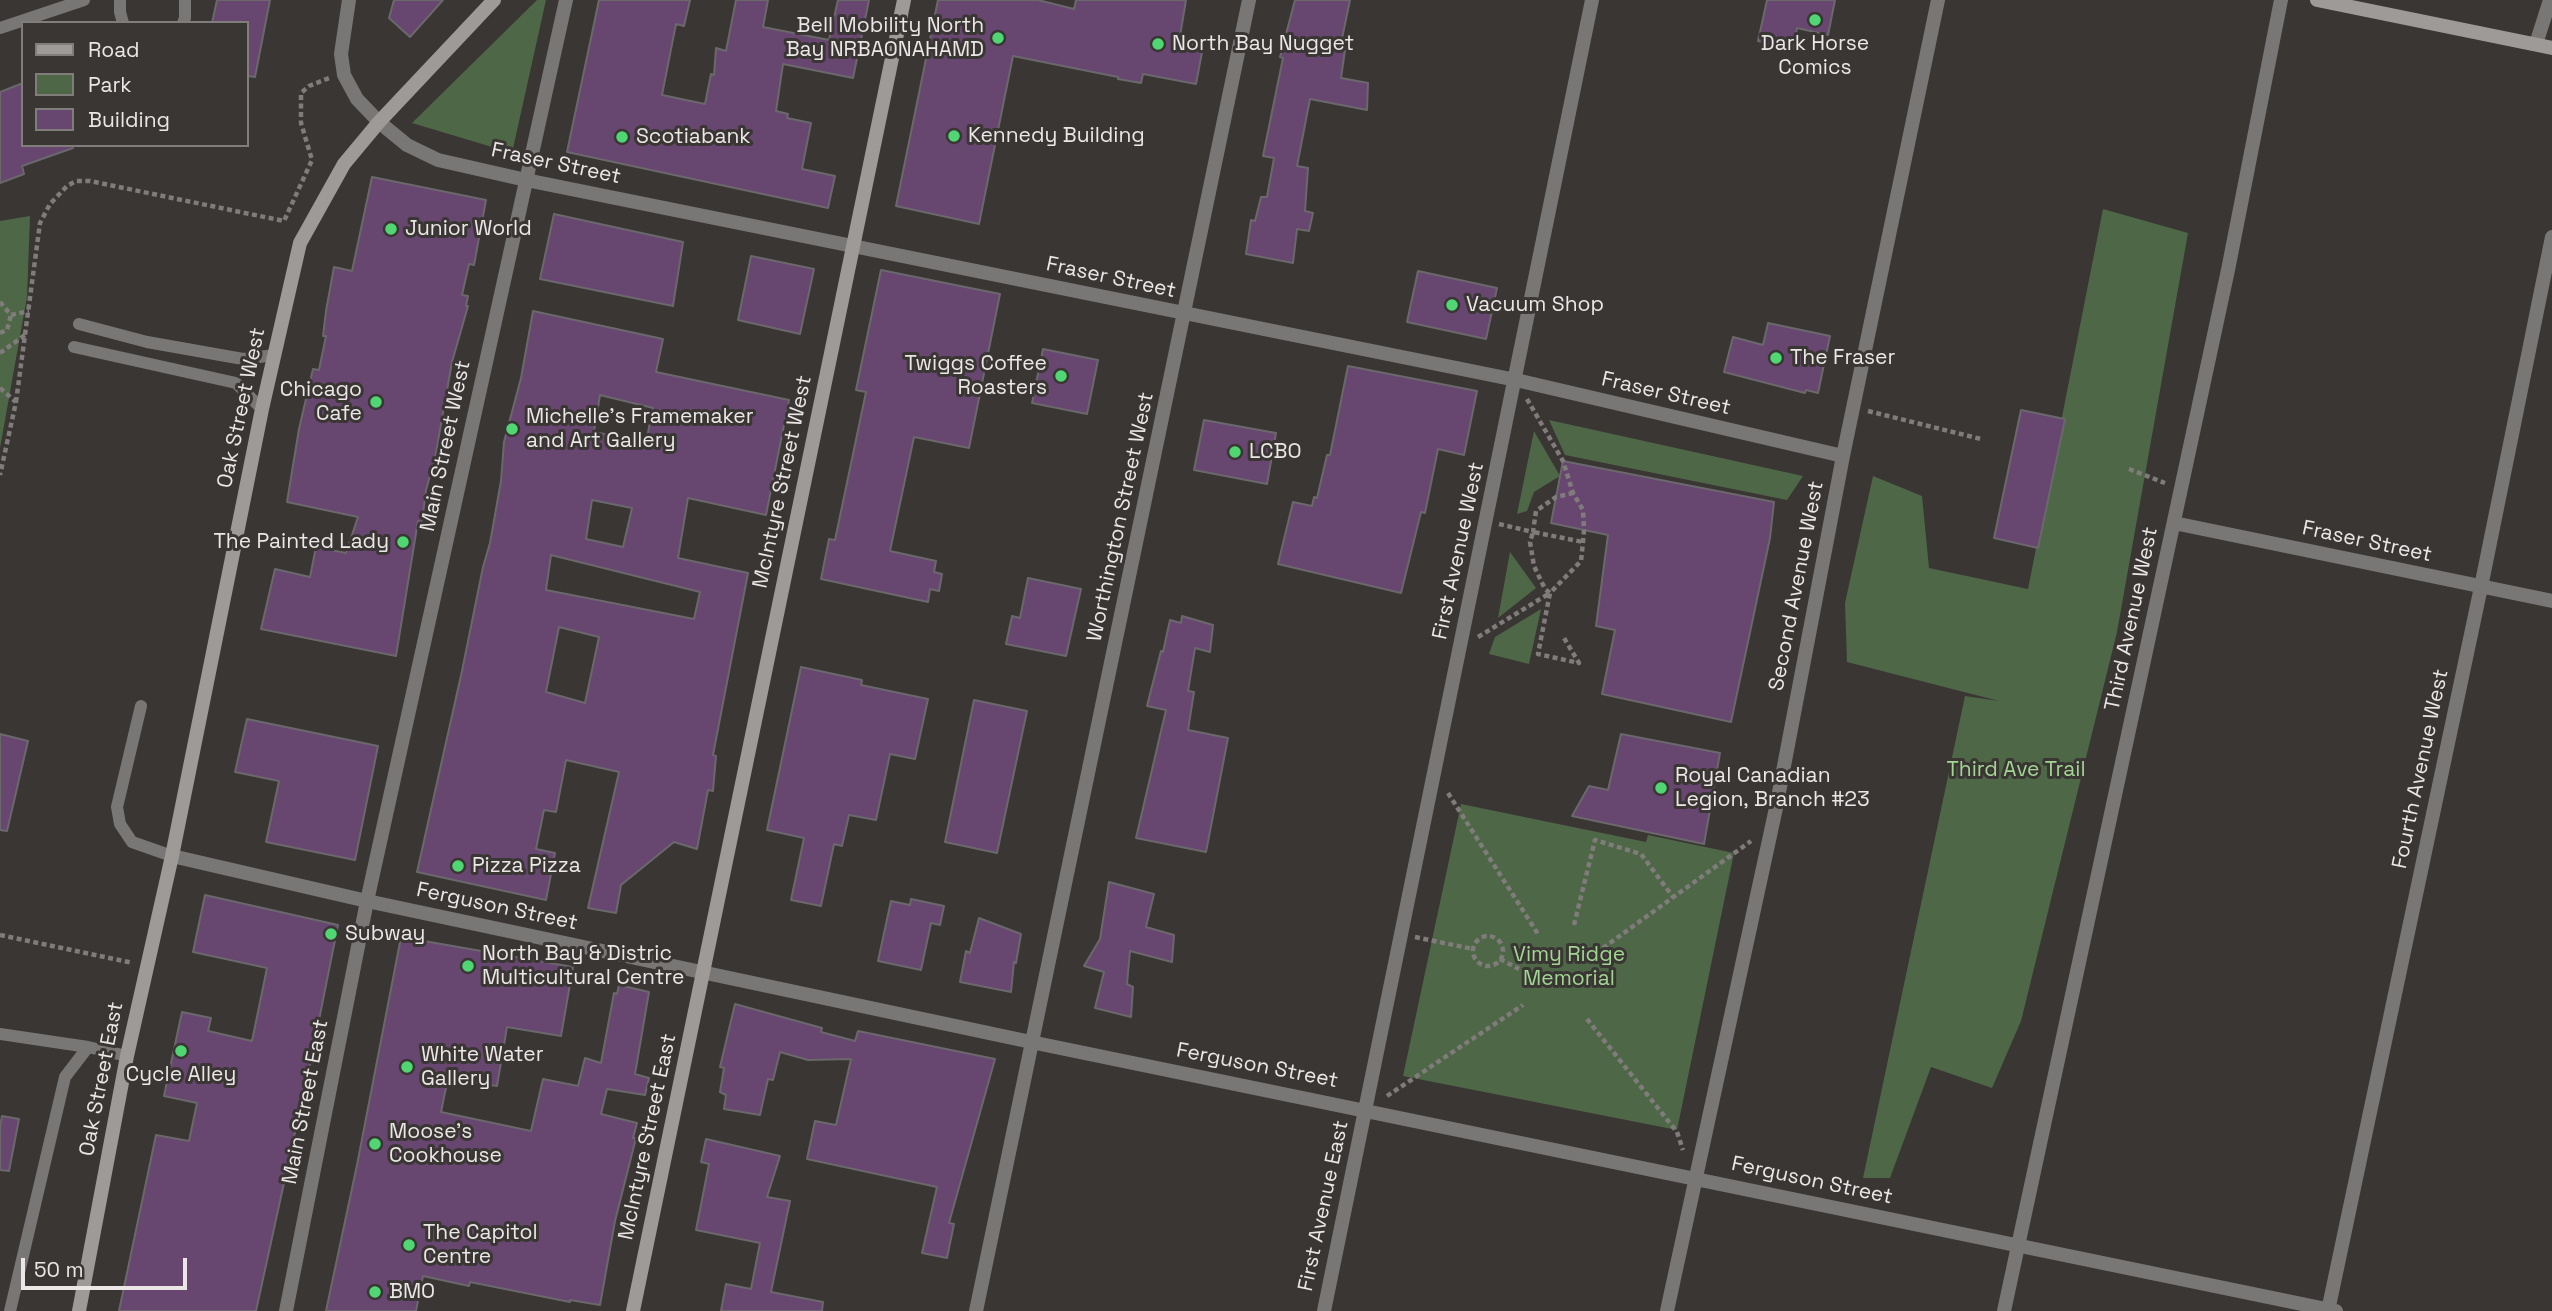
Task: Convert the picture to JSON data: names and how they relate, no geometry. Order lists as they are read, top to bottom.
{
  "streets": {
    "main road": [
      "Oak Street West",
      "McIntyre Street West",
      "Oak Street East",
      "McIntyre Street East"
    ],
    "street": [
      "Fraser Street",
      "Main Street West",
      "Worthington Street West",
      "First Avenue West",
      "Second Avenue West",
      "Third Avenue West",
      "Fourth Avenue West",
      "Ferguson Street",
      "Main Street East",
      "First Avenue East"
    ]
  },
  "crossings": [
    ["Fraser Street", "Oak Street West"],
    ["Fraser Street", "Main Street West"],
    ["Fraser Street", "McIntyre Street West"],
    ["Fraser Street", "Worthington Street West"],
    ["Fraser Street", "First Avenue West"],
    ["Fraser Street", "Second Avenue West"],
    ["Fraser Street", "Third Avenue West"],
    ["Fraser Street", "Fourth Avenue West"],
    ["Oak Street West", "Ferguson Street"],
    ["Oak Street West", "Oak Street East"],
    ["Main Street West", "Ferguson Street"],
    ["Main Street West", "Main Street East"],
    ["McIntyre Street West", "Ferguson Street"],
    ["McIntyre Street West", "McIntyre Street East"],
    ["Worthington Street West", "Ferguson Street"],
    ["First Avenue West", "Ferguson Street"],
    ["First Avenue West", "First Avenue East"],
    ["Second Avenue West", "Ferguson Street"],
    ["Third Avenue West", "Ferguson Street"],
    ["Fourth Avenue West", "Ferguson Street"],
    ["Ferguson Street", "Oak Street East"],
    ["Ferguson Street", "Main Street East"],
    ["Ferguson Street", "McIntyre Street East"],
    ["Ferguson Street", "First Avenue East"]
  ],
  "parks": ["Third Ave Trail", "Vimy Ridge Memorial"],
  "places": [
    "Dark Horse Comics",
    "Bell Mobility North Bay NRBAONAHAMD",
    "North Bay Nugget",
    "Kennedy Building",
    "Scotiabank",
    "Junior World",
    "Vacuum Shop",
    "The Fraser",
    "Twiggs Coffee Roasters",
    "Chicago Cafe",
    "Michelle's Framemaker and Art Gallery",
    "LCBO",
    "The Painted Lady",
    "Royal Canadian Legion, Branch #23",
    "Pizza Pizza",
    "Subway",
    "North Bay & Distric Multicultural Centre",
    "Cycle Alley",
    "White Water Gallery",
    "Moose's Cookhouse",
    "The Capitol Centre",
    "BMO"
  ],
  "legend": ["Road", "Park", "Building"],
  "scale_bar": "50 m"
}
